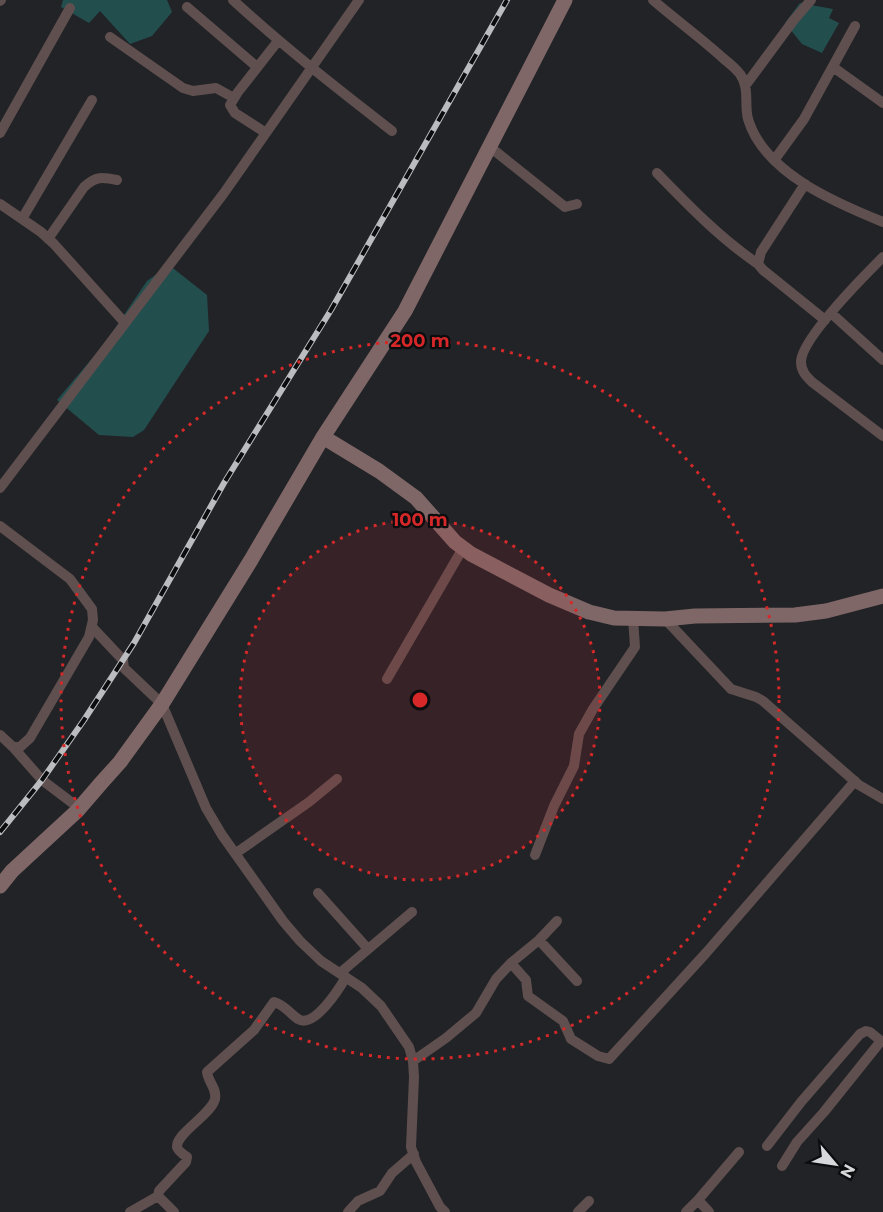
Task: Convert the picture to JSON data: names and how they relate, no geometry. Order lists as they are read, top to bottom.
{
  "north": "bottom right",
  "rings": ["200 m", "100 m"]
}
